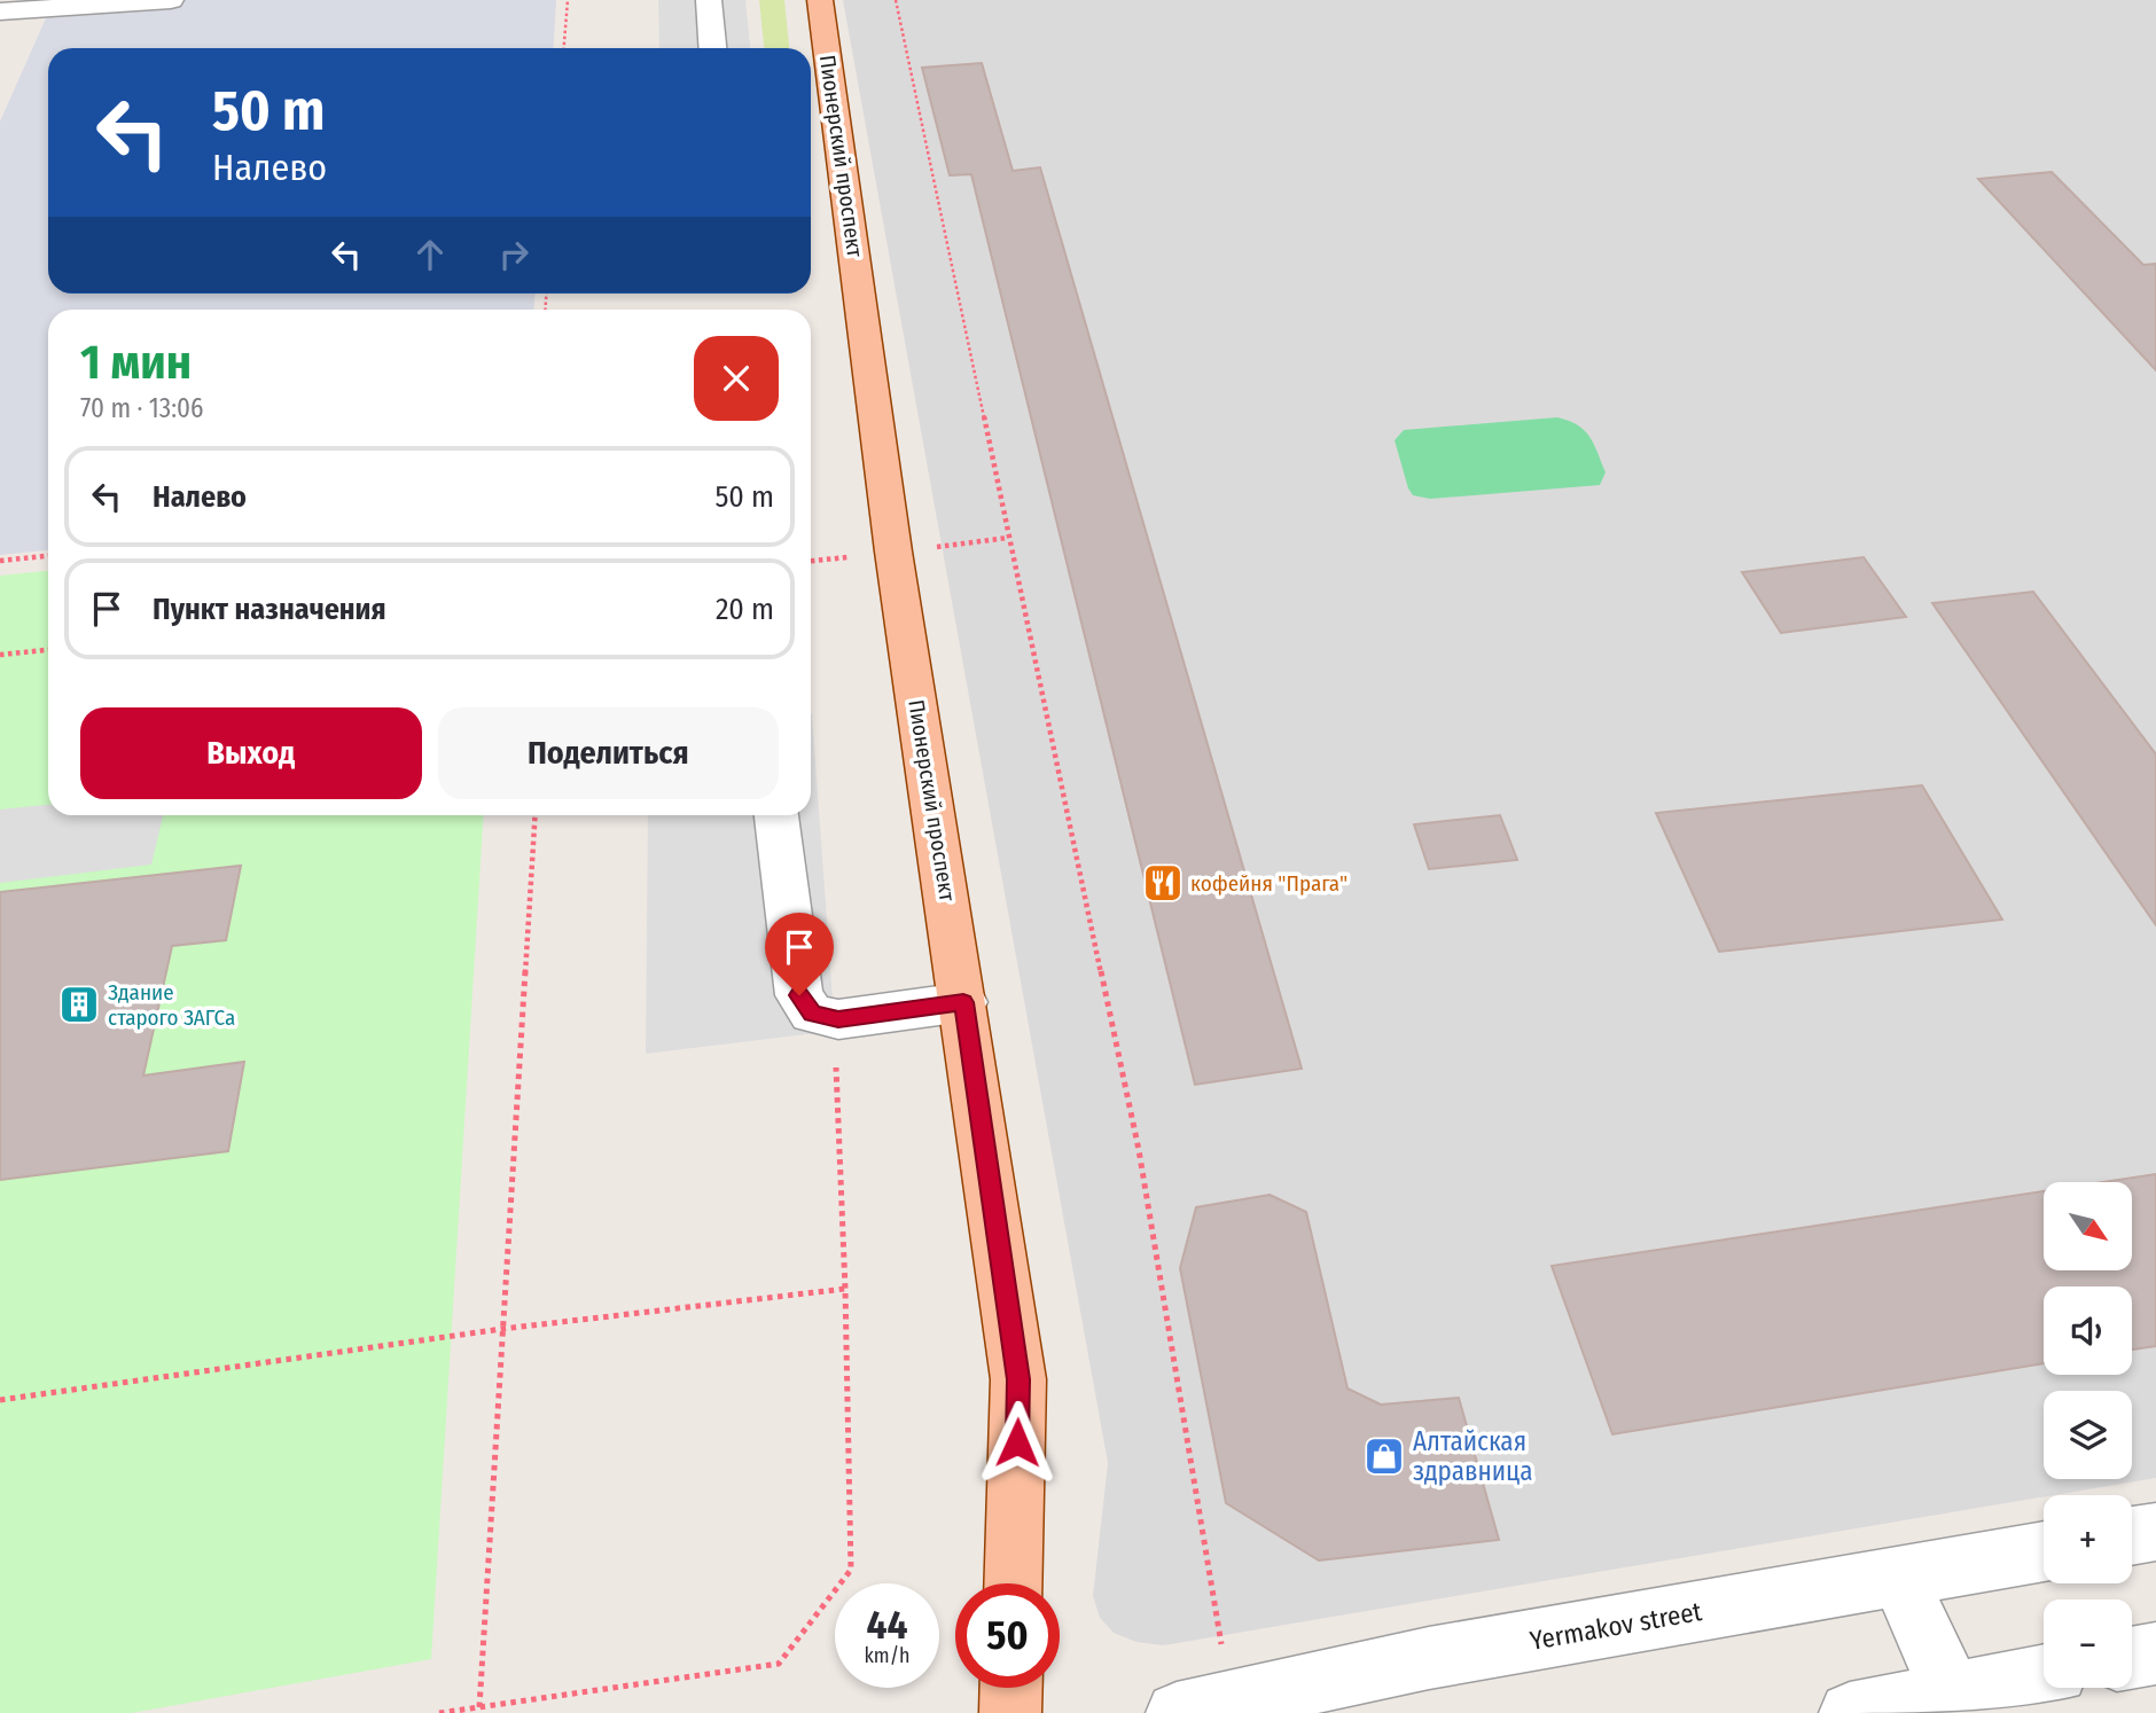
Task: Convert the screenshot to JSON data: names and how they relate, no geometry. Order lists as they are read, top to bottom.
{
  "streets": {
    "main road": ["Пионерский проспект"],
    "street": ["Yermakov street"]
  },
  "places": {
    "restaurant": ["кофейня \"Прага\""],
    "building": ["Здание старого ЗАГСа"],
    "shop": ["Алтайская здравница"]
  },
  "north": "bottom right",
  "page": {
    "turn": ["50 m", "Налево"],
    "heading": ["1 мин", "70 m · 13:06"],
    "list": [
      {
        "name": "Налево",
        "value": "50 m"
      },
      {
        "name": "Пункт назначения",
        "value": "20 m"
      }
    ],
    "buttons": ["Выход", "Поделиться"],
    "map_buttons": ["+", "−"],
    "speed": "44 km/h",
    "limit": "50"
  }
}
